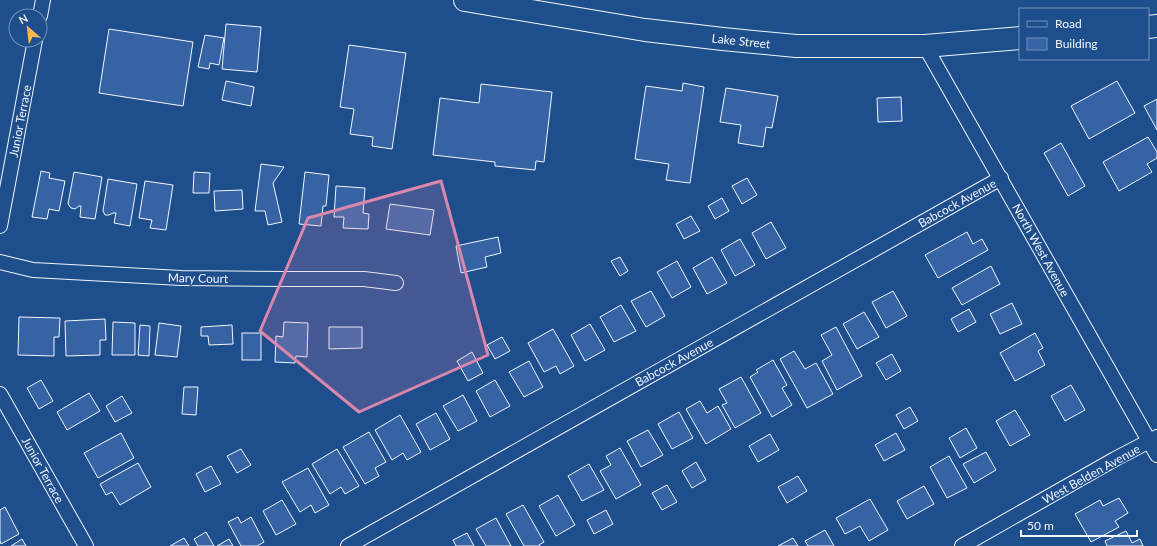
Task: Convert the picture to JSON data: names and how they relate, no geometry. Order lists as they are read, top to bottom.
{
  "streets": {
    "main road": ["Lake Street"],
    "street": [
      "Junior Terrace",
      "Babcock Avenue",
      "North West Avenue",
      "Mary Court",
      "West Belden Avenue"
    ]
  },
  "crossings": [
    ["Lake Street", "North West Avenue"],
    ["Babcock Avenue", "North West Avenue"],
    ["North West Avenue", "West Belden Avenue"]
  ],
  "legend": ["Road", "Building"],
  "scale_bar": "50 m",
  "north": "top left"
}
